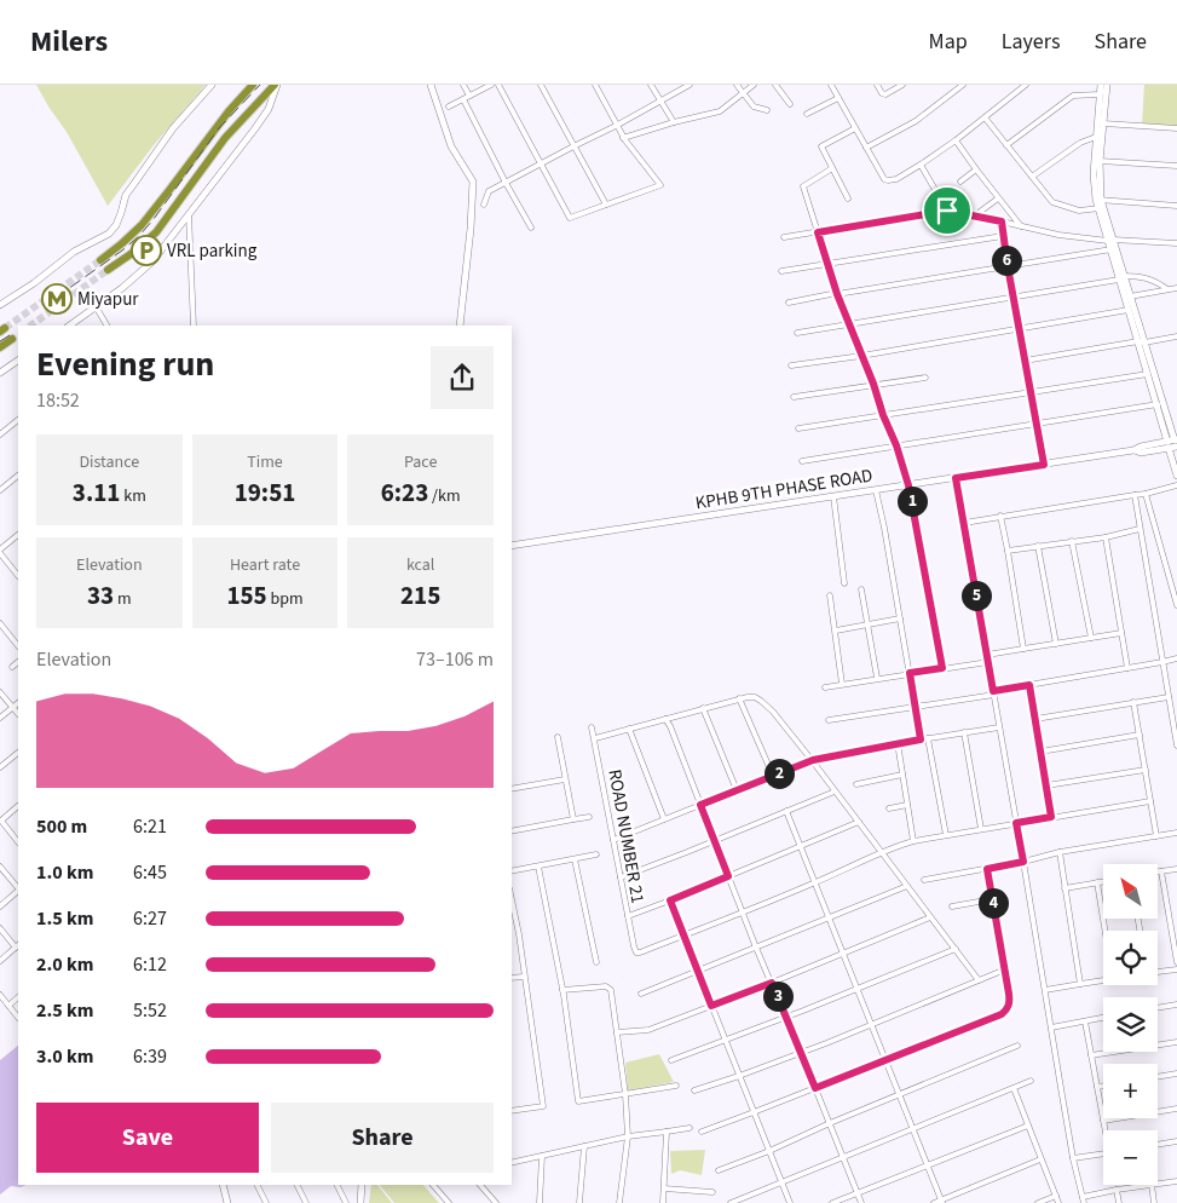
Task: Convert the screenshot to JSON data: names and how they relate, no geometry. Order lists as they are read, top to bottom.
{
  "streets": {
    "street": ["KPHB 9TH PHASE ROAD", "ROAD NUMBER 21"]
  },
  "places": {
    "parking": ["VRL parking"],
    "metro station": ["Miyapur"]
  },
  "north": "top left",
  "page": {
    "header": "Milers",
    "nav": ["Map", "Layers", "Share"],
    "pins": [
      "6",
      "1",
      "5",
      "2",
      "4",
      "3"
    ],
    "heading": ["Evening run", "18:52"],
    "stats": [
      ["Distance", "3.11 km"],
      ["Time", "19:51"],
      ["Pace", "6:23 /km"],
      ["Elevation", "33 m"],
      ["Heart rate", "155 bpm"],
      ["kcal", "215"]
    ],
    "chart": ["Elevation", "73–106 m"],
    "list": [
      {
        "name": "500 m",
        "note": "6:21"
      },
      {
        "name": "1.0 km",
        "note": "6:45"
      },
      {
        "name": "1.5 km",
        "note": "6:27"
      },
      {
        "name": "2.0 km",
        "note": "6:12"
      },
      {
        "name": "2.5 km",
        "note": "5:52"
      },
      {
        "name": "3.0 km",
        "note": "6:39"
      }
    ],
    "map_buttons": ["+", "−"],
    "buttons": ["Save", "Share"]
  }
}
